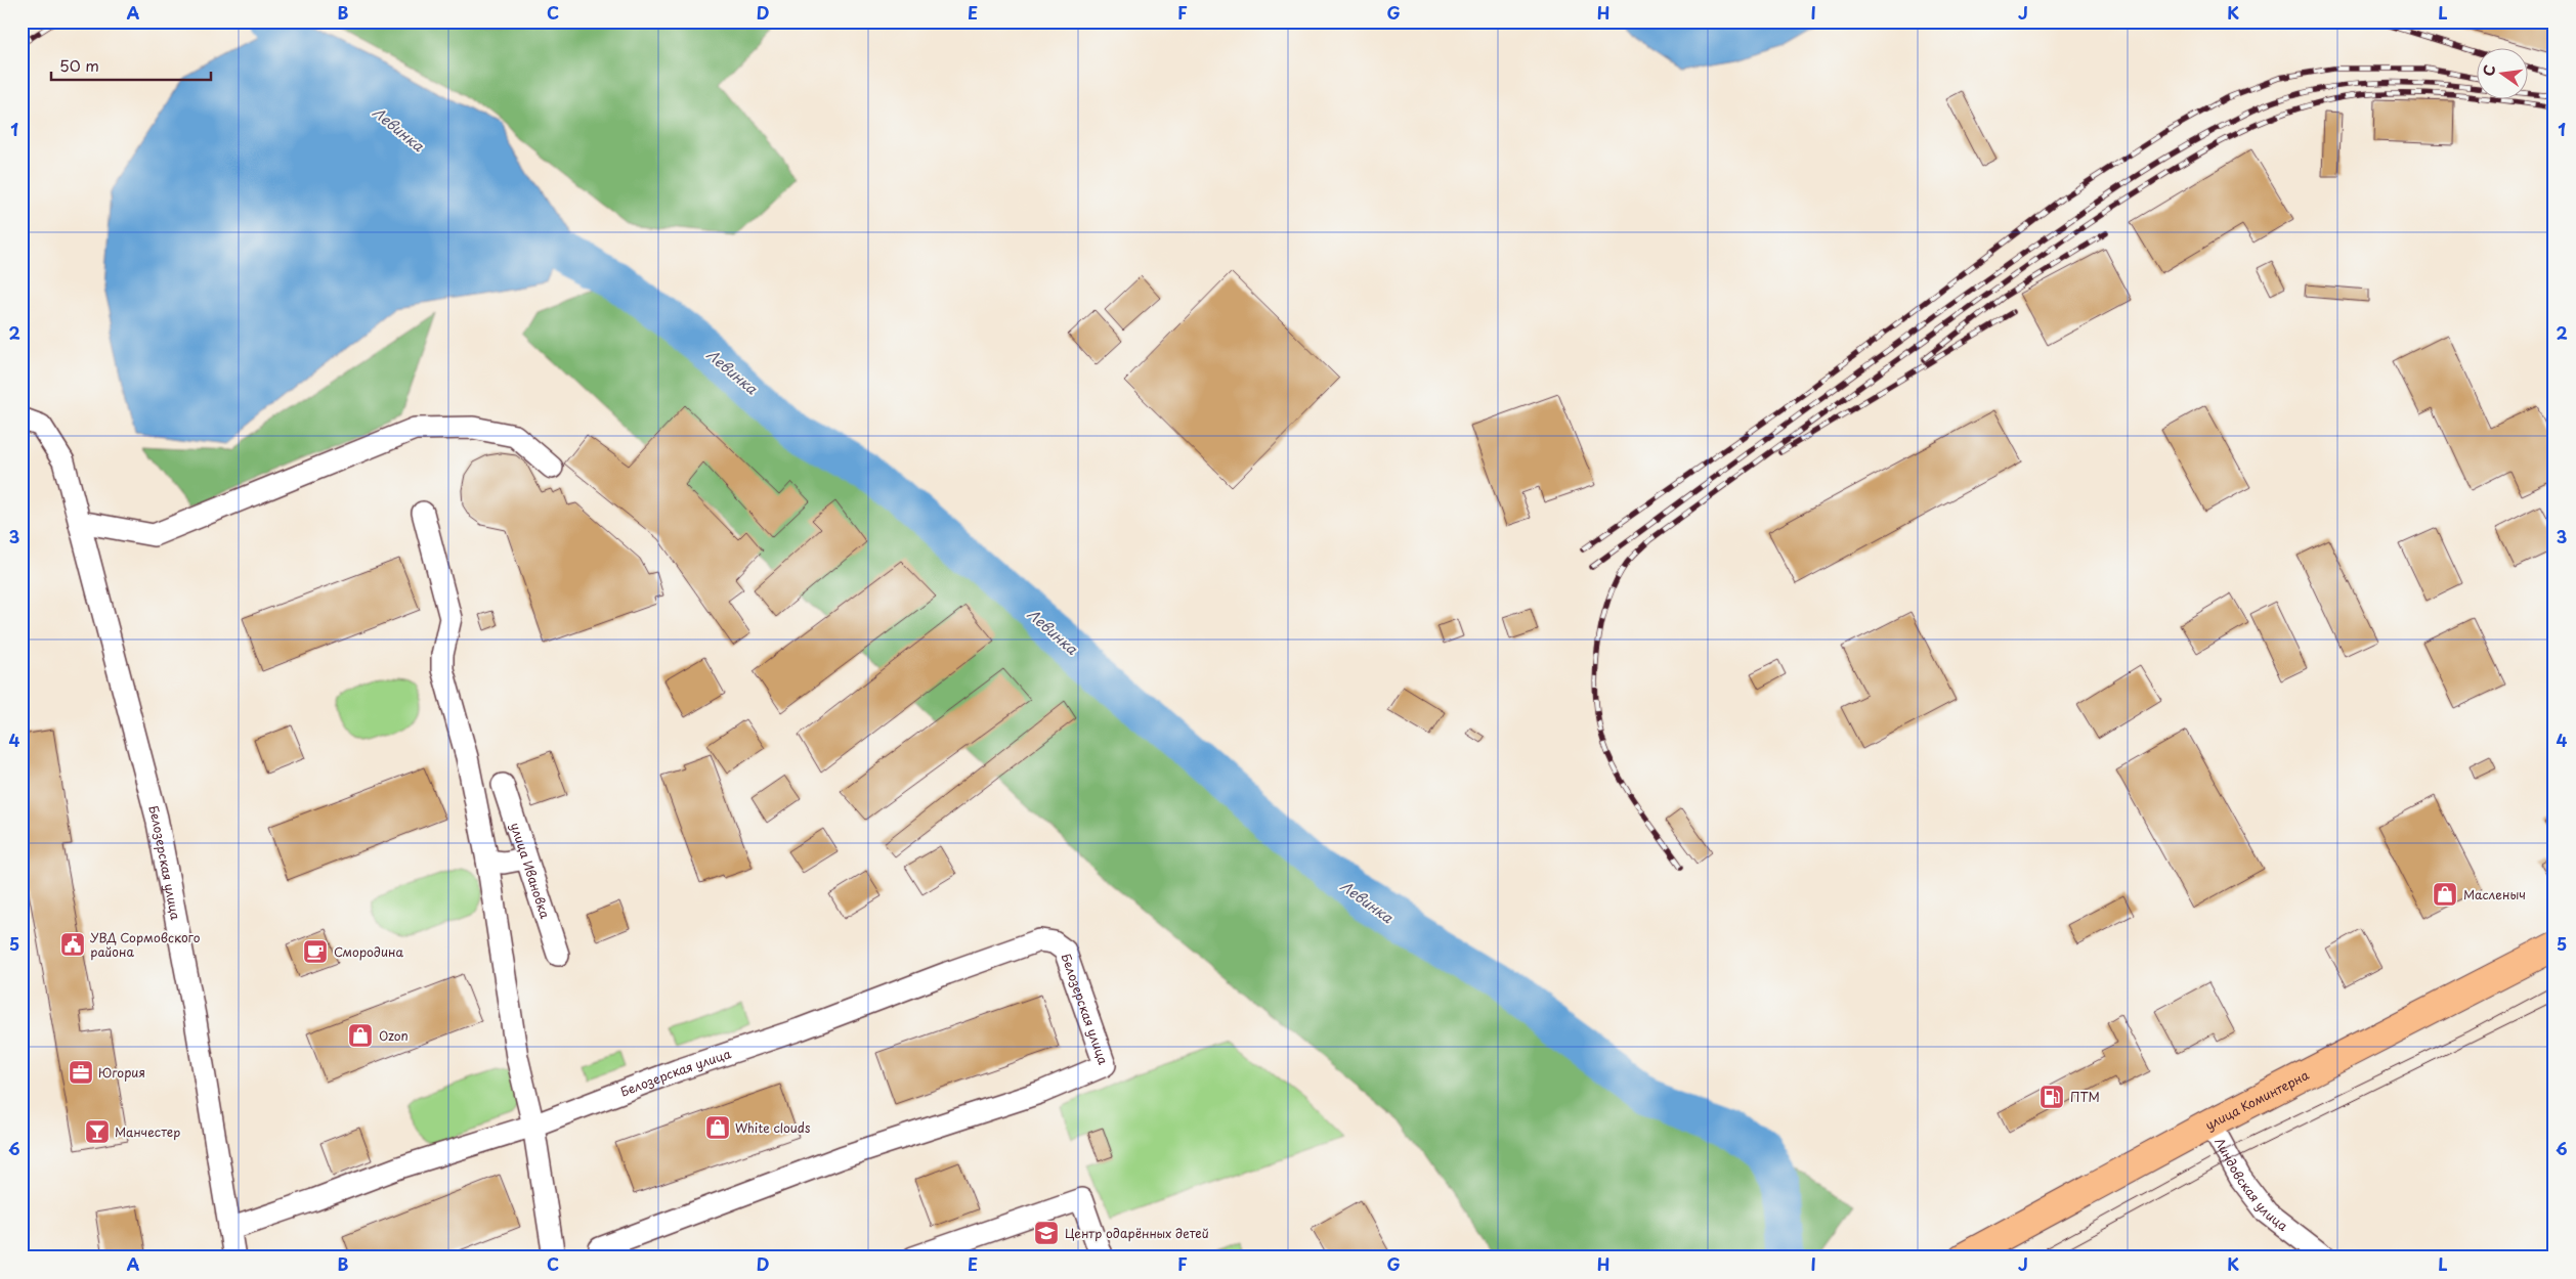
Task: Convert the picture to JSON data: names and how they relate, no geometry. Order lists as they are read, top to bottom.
{
  "streets": {
    "main road": ["улица Коминтерна"],
    "street": ["Белозерская улица", "улица Ивановка", "Линдовская улица"]
  },
  "crossings": [
    ["улица Коминтерна", "Линдовская улица"]
  ],
  "water": ["Левинка"],
  "places": {
    "shop": ["Масленыч", "Ozon", "White clouds"],
    "public building": ["УВД Сормовского района"],
    "cafe": ["Смородина"],
    "office": ["Югория"],
    "fuel station": ["ПТМ"],
    "bar": ["Манчестер"],
    "school or university": ["Центр одарённых детей"]
  },
  "scale_bar": "50 m",
  "north": "left",
  "grid": {
    "columns": [
      "A",
      "B",
      "C",
      "D",
      "E",
      "F",
      "G",
      "H",
      "I",
      "J",
      "K",
      "L"
    ],
    "rows": [
      "1",
      "2",
      "3",
      "4",
      "5",
      "6"
    ]
  }
}
